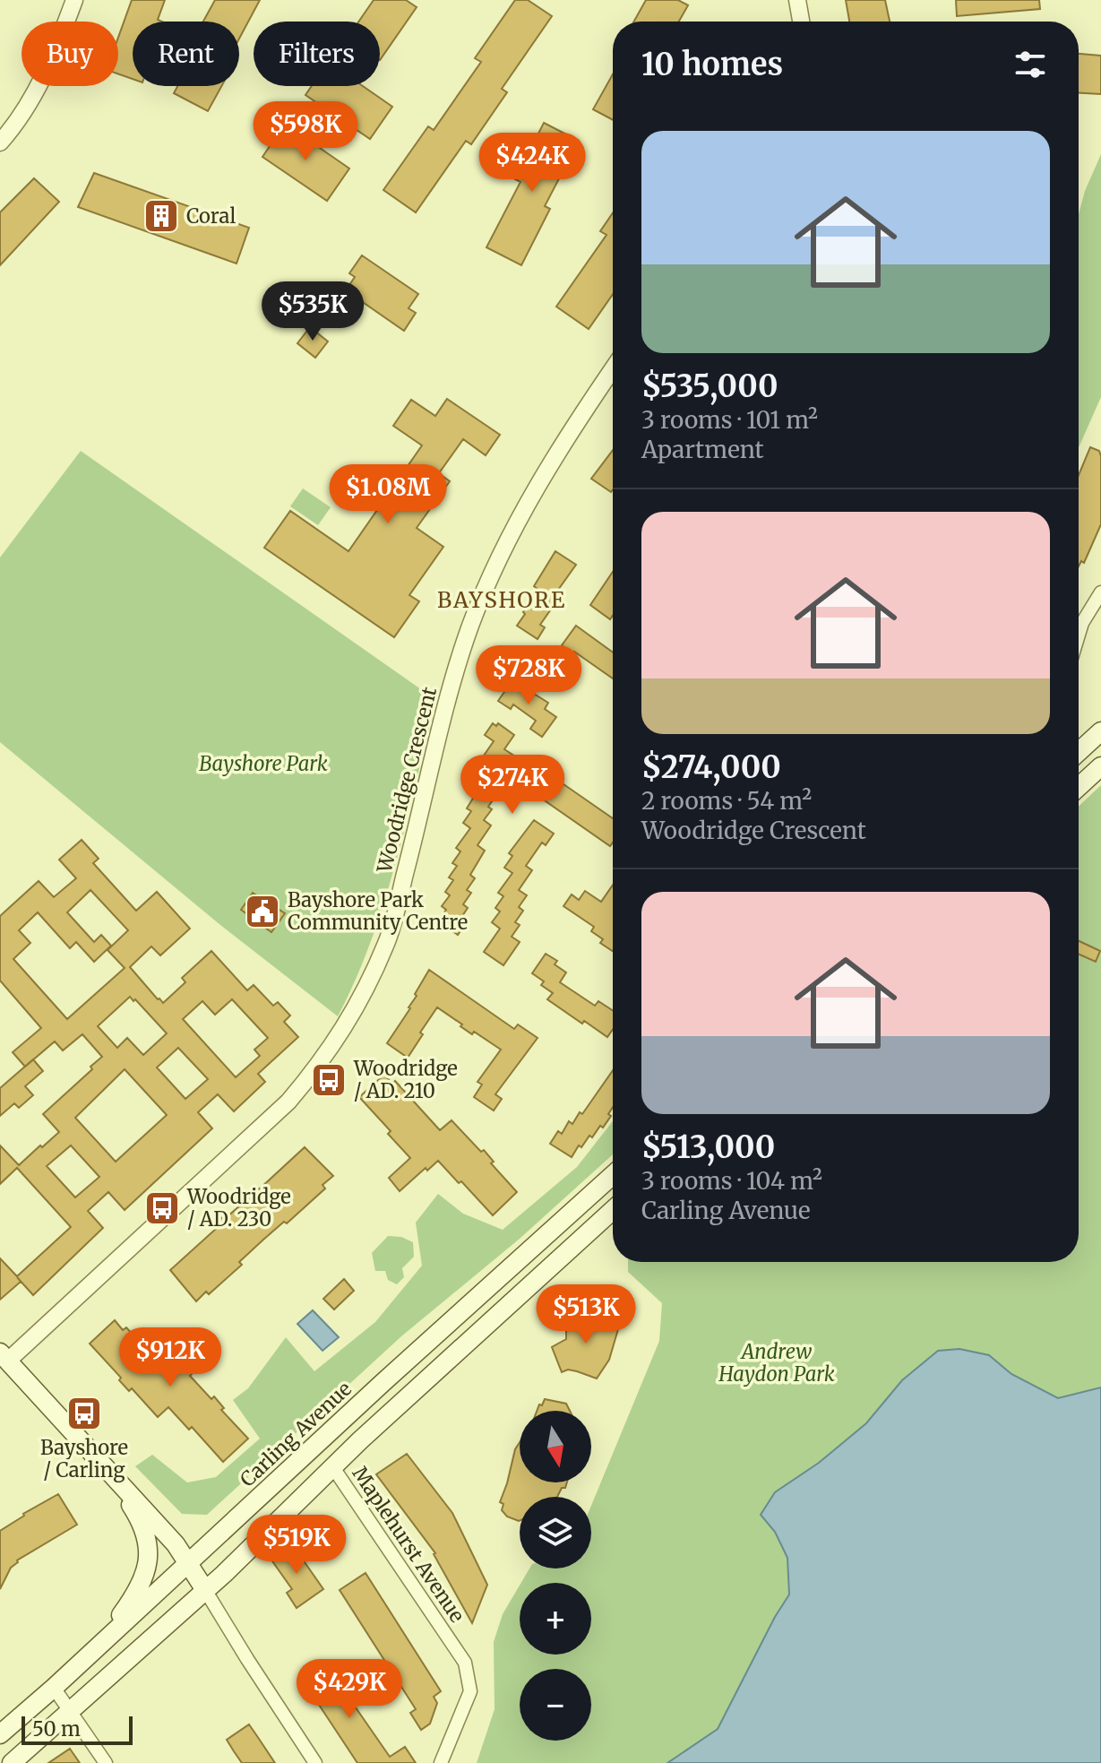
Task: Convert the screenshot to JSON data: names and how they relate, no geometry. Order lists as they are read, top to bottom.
{
  "streets": {
    "main road": ["Carling Avenue"],
    "street": ["Woodridge Crescent", "Maplehurst Avenue"]
  },
  "districts": ["BAYSHORE"],
  "parks": ["Bayshore Park", "Andrew Haydon Park"],
  "places": {
    "building": ["Coral"],
    "public building": ["Bayshore Park Community Centre"],
    "bus stop": ["Woodridge / AD. 210", "Woodridge / AD. 230", "Bayshore / Carling"]
  },
  "scale_bar": "50 m",
  "north": "bottom",
  "page": {
    "chip": ["Buy", "Rent", "Filters"],
    "heading": "10 homes",
    "price": [
      "$598K",
      "$424K",
      "$535K",
      "$1.08M",
      "$728K",
      "$274K",
      "$513K",
      "$912K",
      "$519K",
      "$429K"
    ],
    "list": [
      {
        "name": "$535,000",
        "note": "3 rooms · 101 m² · Apartment"
      },
      {
        "name": "$274,000",
        "note": "2 rooms · 54 m² · Woodridge Crescent"
      },
      {
        "name": "$513,000",
        "note": "3 rooms · 104 m² · Carling Avenue"
      }
    ],
    "map_buttons": ["+", "−"],
    "scale": "50 m"
  }
}
